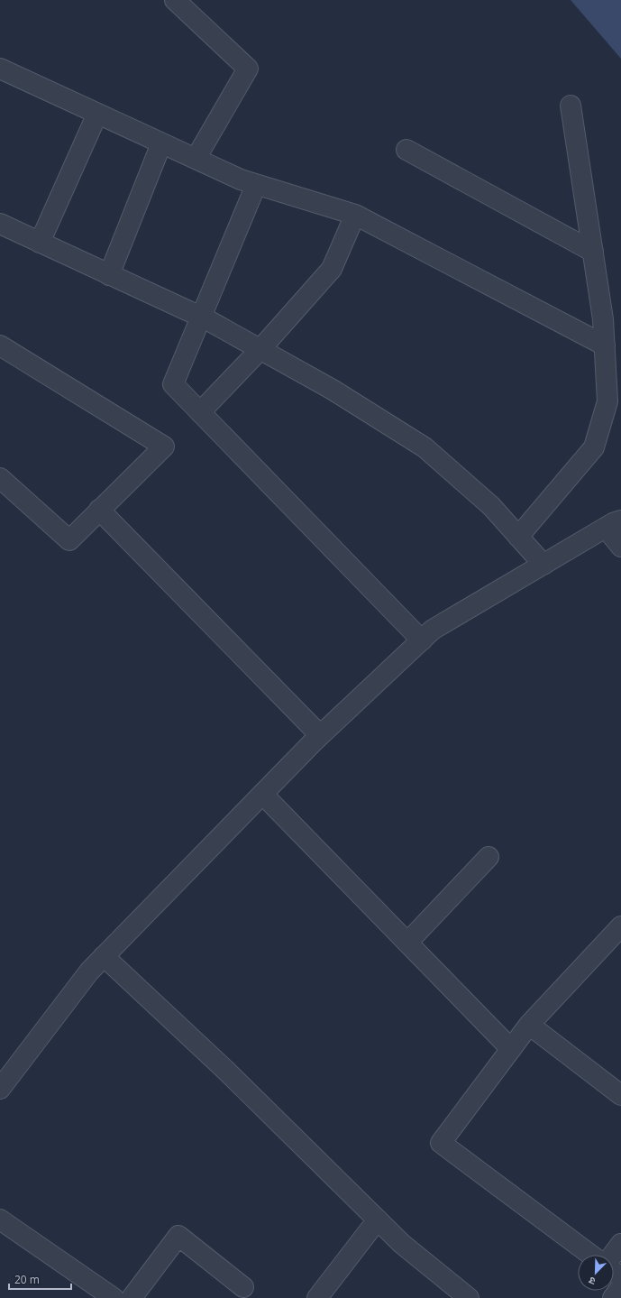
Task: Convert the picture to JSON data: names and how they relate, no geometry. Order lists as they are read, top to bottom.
{
  "scale_bar": "20 m",
  "north": "bottom left"
}
